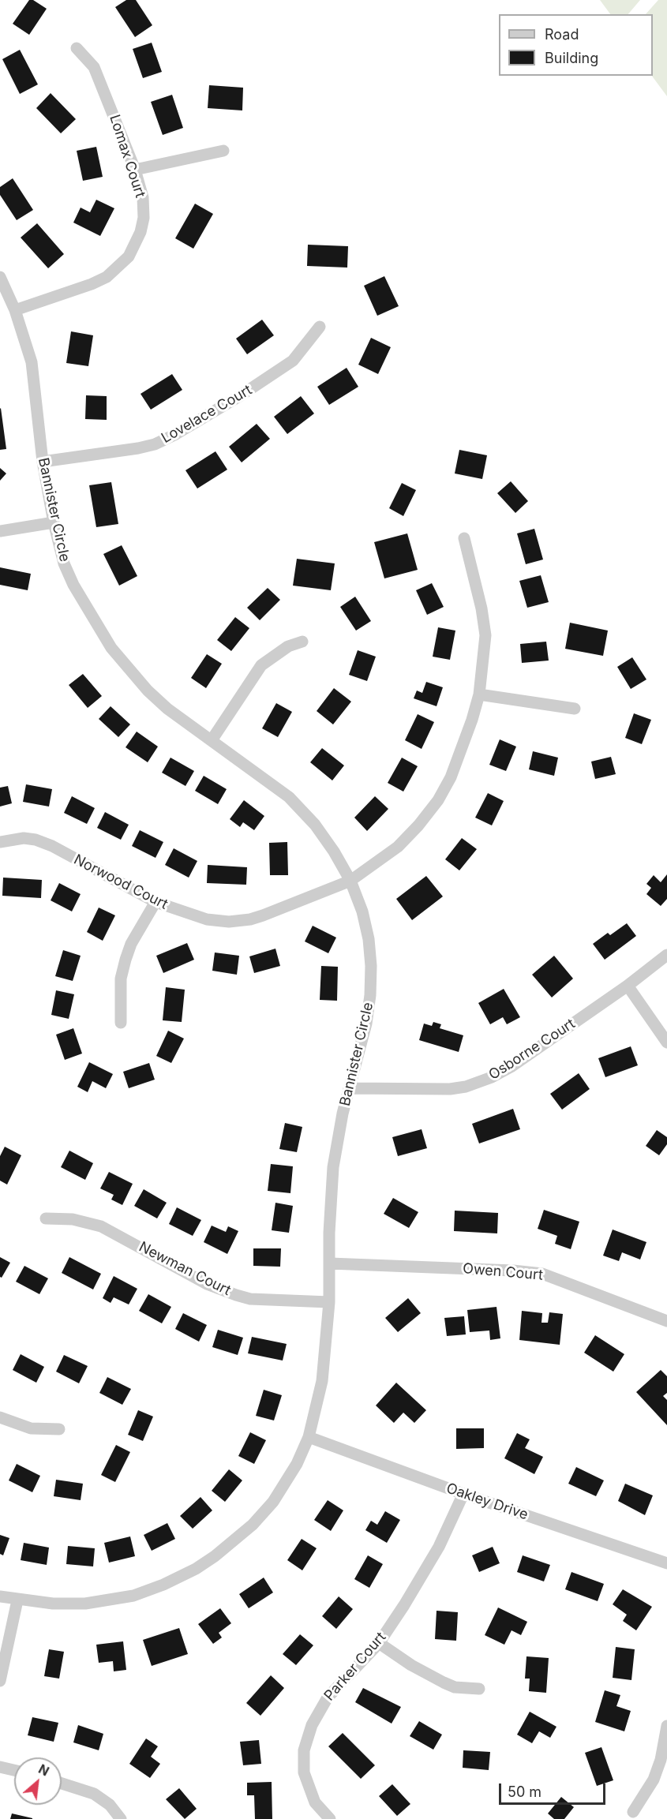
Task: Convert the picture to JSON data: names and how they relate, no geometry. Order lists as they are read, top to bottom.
{
  "streets": {
    "street": [
      "Lomax Court",
      "Lovelace Court",
      "Bannister Circle",
      "Norwood Court",
      "Osborne Court",
      "Newman Court",
      "Owen Court",
      "Oakley Drive",
      "Parker Court"
    ]
  },
  "crossings": [
    ["Lomax Court", "Bannister Circle"],
    ["Lovelace Court", "Bannister Circle"],
    ["Bannister Circle", "Norwood Court"],
    ["Bannister Circle", "Osborne Court"],
    ["Bannister Circle", "Newman Court"],
    ["Bannister Circle", "Owen Court"],
    ["Bannister Circle", "Oakley Drive"],
    ["Oakley Drive", "Parker Court"]
  ],
  "legend": ["Road", "Building"],
  "scale_bar": "50 m",
  "north": "top right"
}
